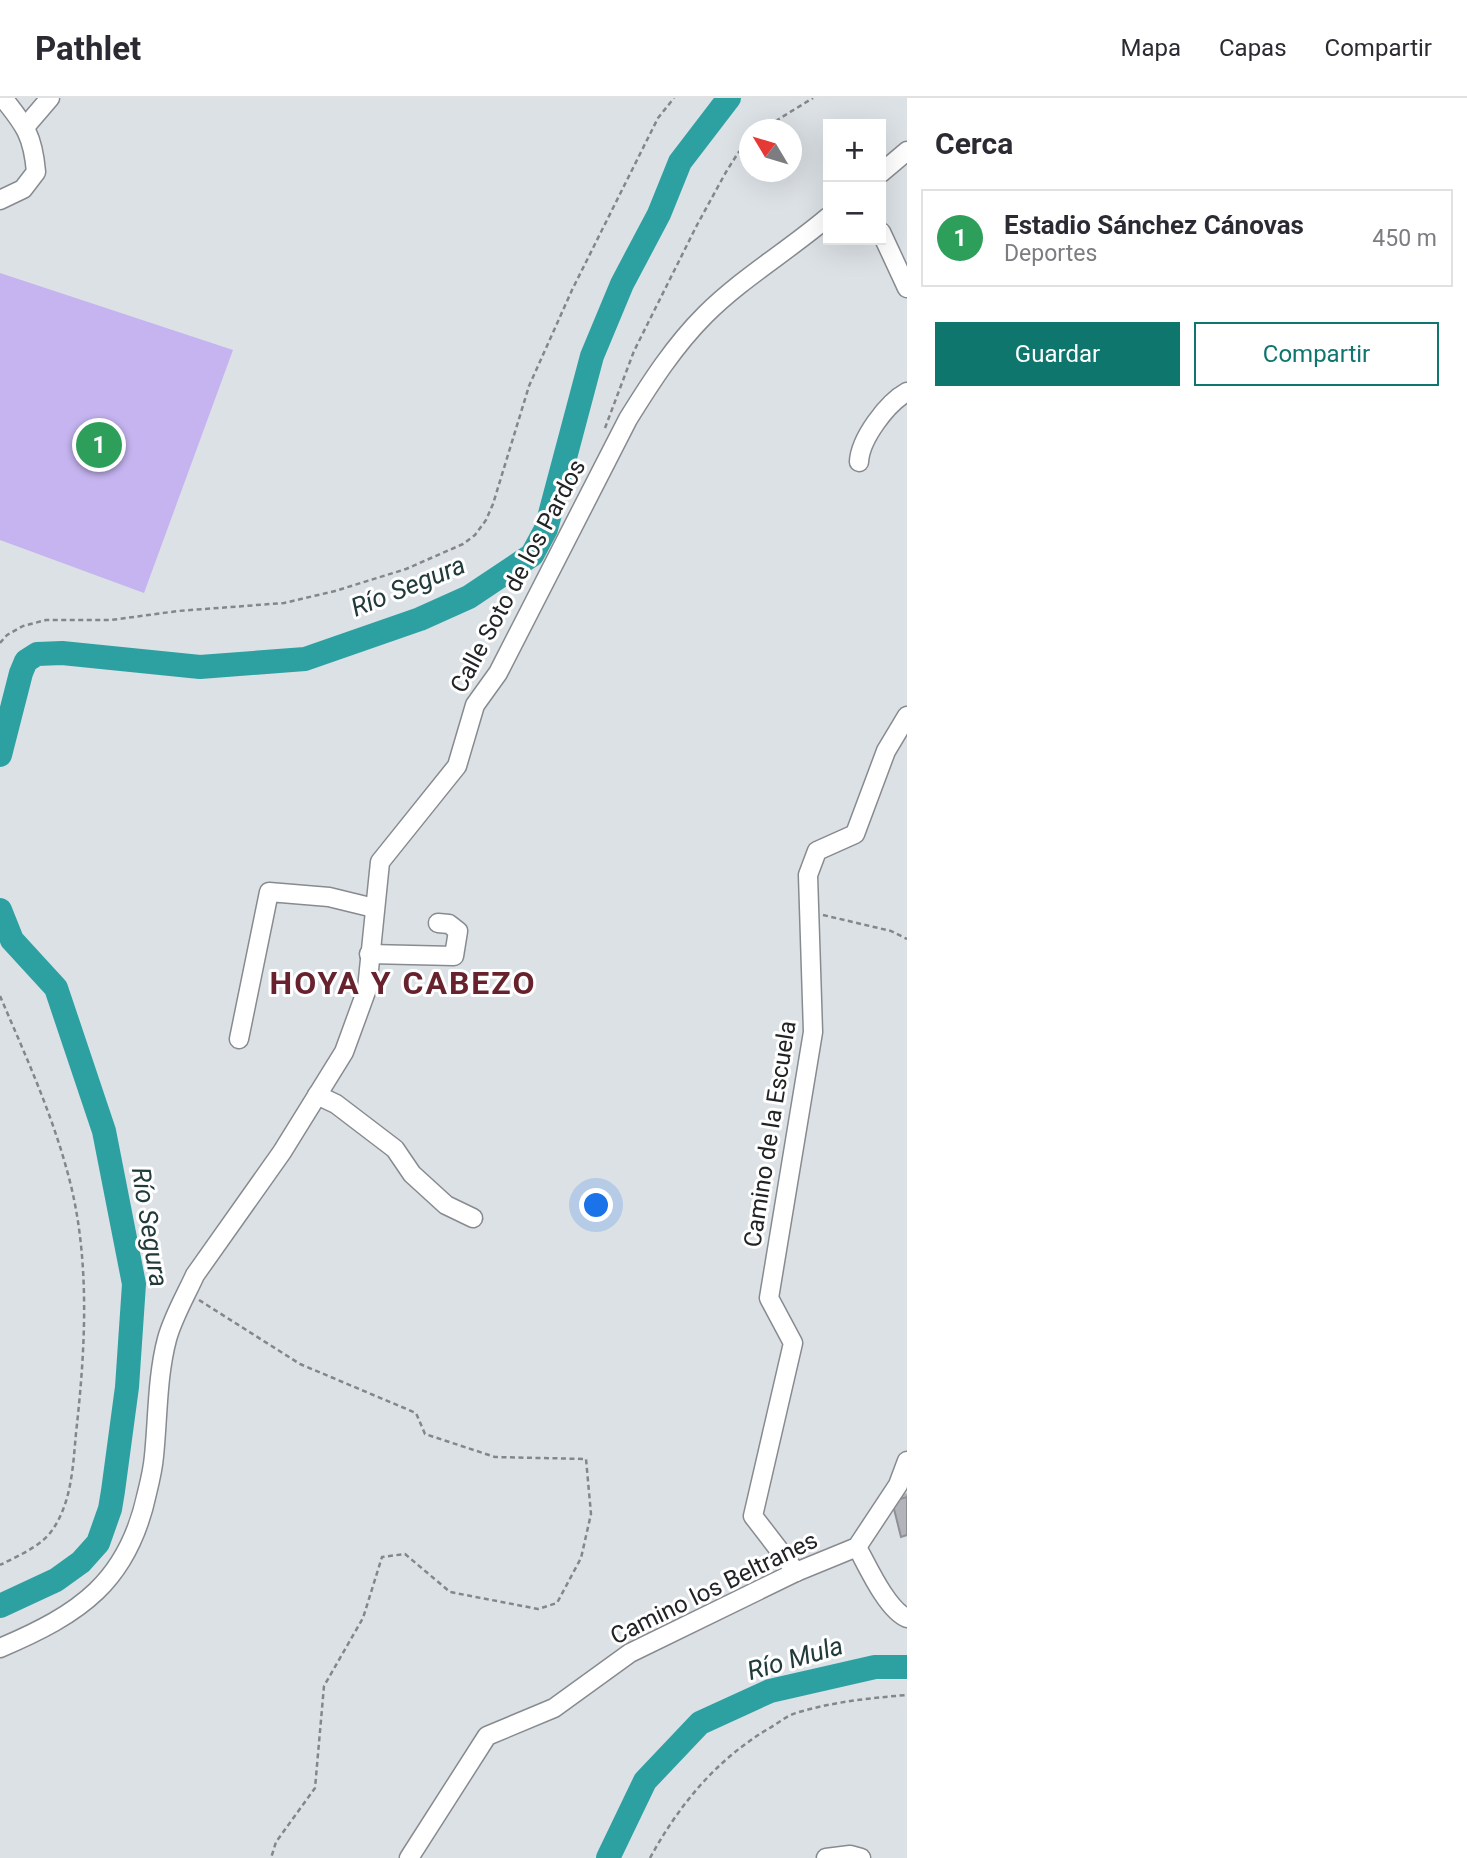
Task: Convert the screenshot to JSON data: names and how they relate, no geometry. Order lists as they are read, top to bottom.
{
  "streets": {
    "street": ["Calle Soto de los Pardos", "Camino de la Escuela", "Camino los Beltranes"]
  },
  "crossings": [
    ["Camino de la Escuela", "Camino los Beltranes"]
  ],
  "districts": ["HOYA Y CABEZO"],
  "water": ["Río Segura", "Río Mula"],
  "north": "top left",
  "page": {
    "header": "Pathlet",
    "nav": ["Mapa", "Capas", "Compartir"],
    "heading": "Cerca",
    "map_buttons": ["+", "−"],
    "list": [
      {
        "mark": "1",
        "name": "Estadio Sánchez Cánovas",
        "note": "Deportes",
        "value": "450 m"
      }
    ],
    "buttons": ["Guardar", "Compartir"],
    "pins": "1"
  }
}
